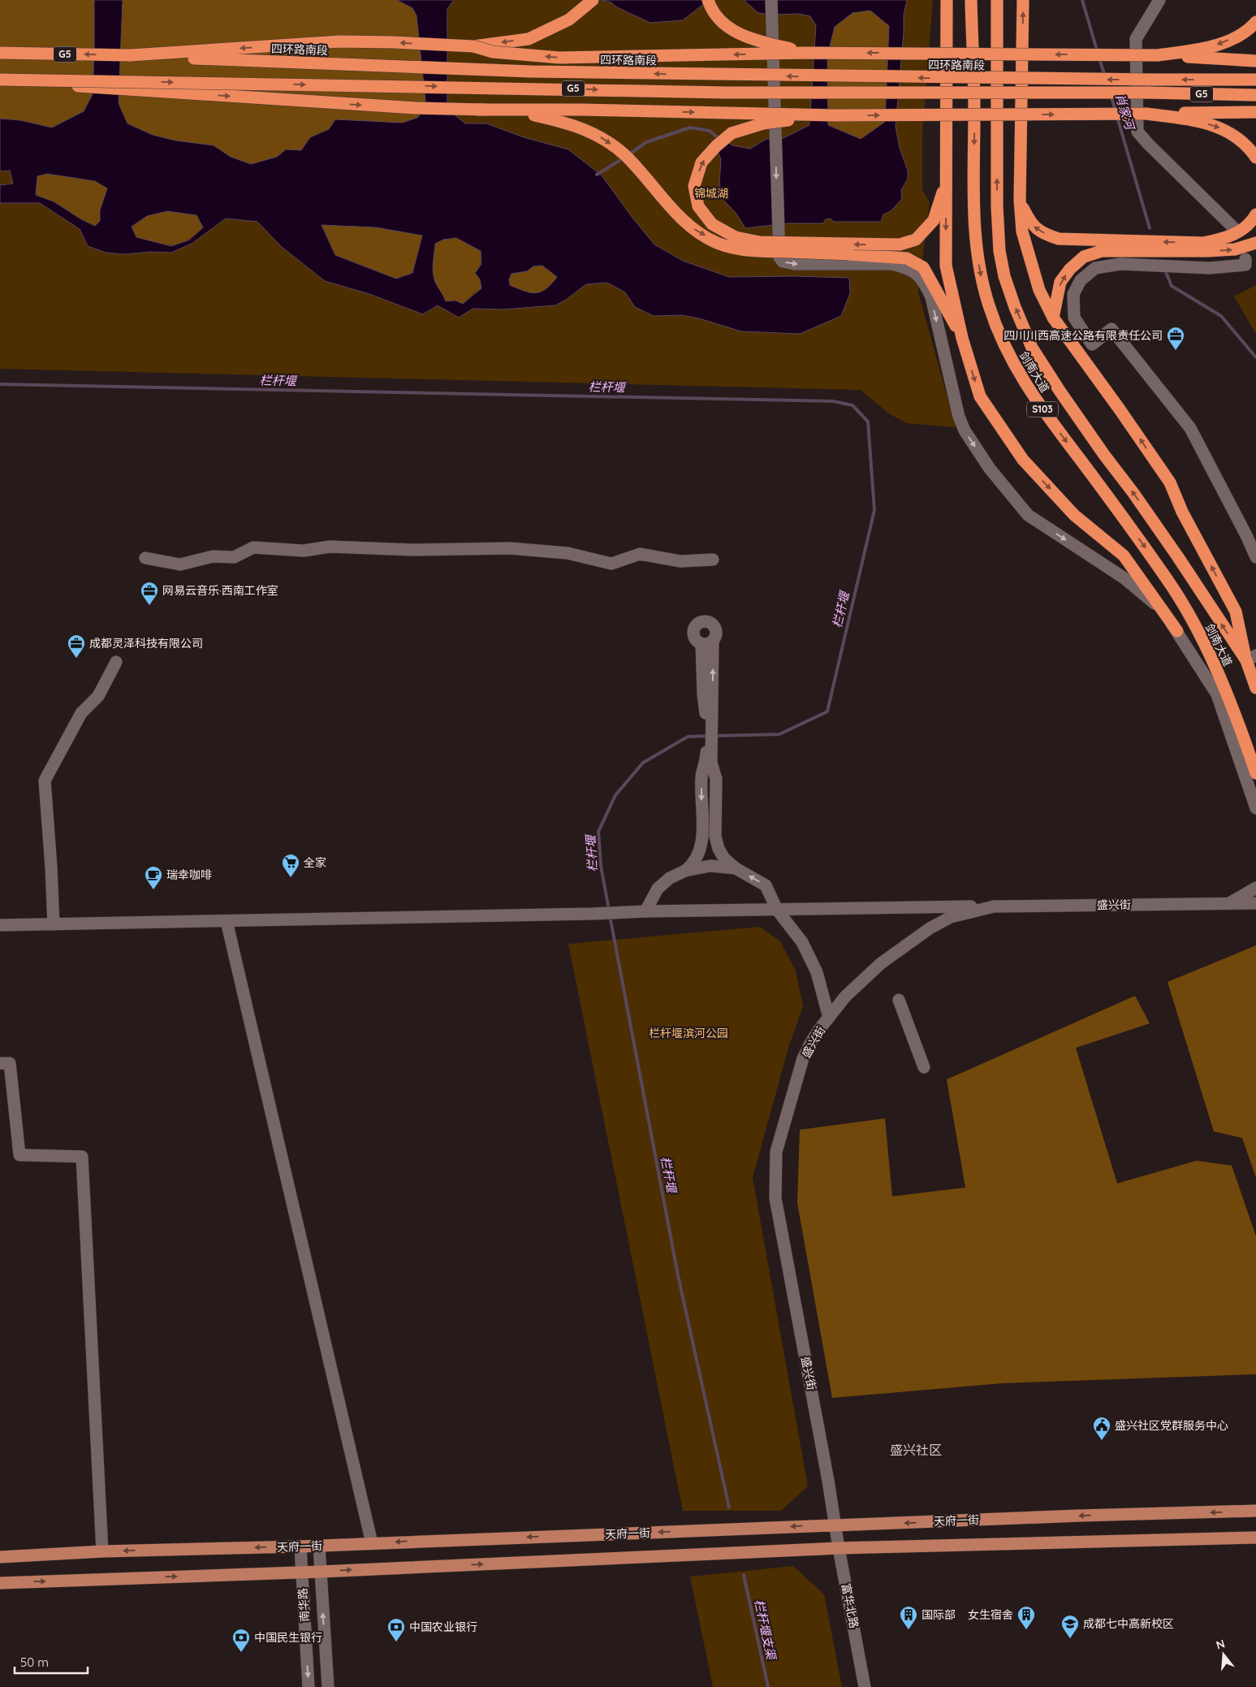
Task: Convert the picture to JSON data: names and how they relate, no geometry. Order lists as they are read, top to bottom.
{
  "streets": {
    "highway": [
      "四环路南段",
      "G5",
      "剑南大道",
      "S103"
    ],
    "main road": ["天府一街"],
    "street": ["盛兴街", "南华路", "富华北路"]
  },
  "crossings": [
    ["盛兴街", "天府一街"],
    ["盛兴街", "富华北路"],
    ["天府一街", "南华路"],
    ["天府一街", "富华北路"]
  ],
  "districts": ["盛兴社区"],
  "water": ["肖家河", "栏杆堰", "栏杆堰支渠"],
  "parks": ["锦城湖", "栏杆堰滨河公园"],
  "places": {
    "office": ["四川川西高速公路有限责任公司", "网易云音乐·西南工作室", "成都灵泽科技有限公司"],
    "supermarket": ["全家"],
    "cafe": ["瑞幸咖啡"],
    "public building": ["盛兴社区党群服务中心"],
    "building": ["国际部", "女生宿舍"],
    "school or university": ["成都七中高新校区"],
    "bank": ["中国农业银行", "中国民生银行"]
  },
  "scale_bar": "50 m",
  "north": "top"
}
